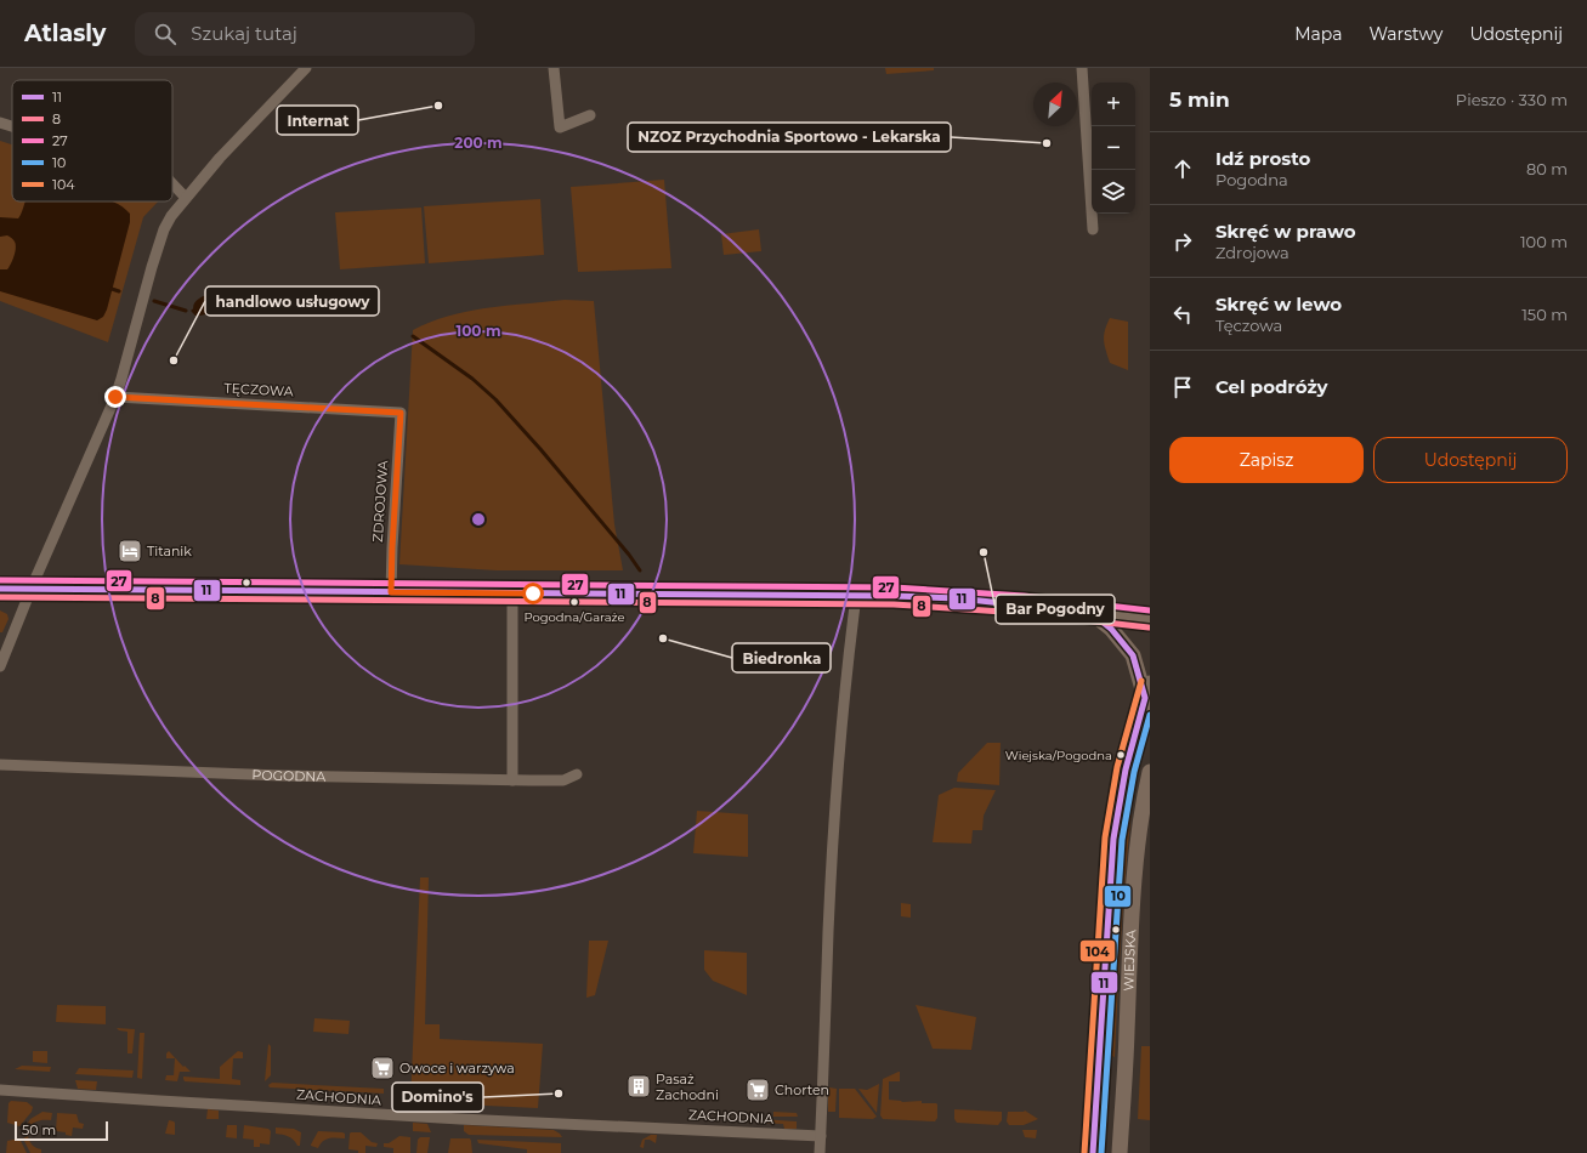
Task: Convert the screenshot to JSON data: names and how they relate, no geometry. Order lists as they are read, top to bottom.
{
  "streets": {
    "street": [
      "TĘCZOWA",
      "ZDROJOWA",
      "POGODNA",
      "WIEJSKA",
      "ZACHODNIA"
    ]
  },
  "crossings": [
    ["TĘCZOWA", "ZDROJOWA"]
  ],
  "places": {
    "other": [
      "Internat",
      "NZOZ Przychodnia Sportowo - Lekarska",
      "handlowo usługowy",
      "Bar Pogodny",
      "Pogodna/Garaże",
      "Biedronka",
      "Wiejska/Pogodna",
      "Domino's"
    ],
    "hotel": ["Titanik"],
    "supermarket": ["Owoce i warzywa", "Chorten"],
    "building": ["Pasaż Zachodni"]
  },
  "lines": [
    "transit line 27",
    "transit line 11",
    "transit line 8",
    "transit line 104",
    "transit line 10"
  ],
  "legend": [
    "11",
    "8",
    "27",
    "10",
    "104"
  ],
  "scale_bar": "50 m",
  "north": "top right",
  "page": {
    "header": "Atlasly",
    "search": "Szukaj tutaj",
    "nav": ["Mapa", "Warstwy", "Udostępnij"],
    "heading": ["5 min", "Pieszo · 330 m"],
    "map_buttons": ["+", "−"],
    "list": [
      ["Idź prosto", "Pogodna", "80 m"],
      ["Skręć w prawo", "Zdrojowa", "100 m"],
      ["Skręć w lewo", "Tęczowa", "150 m"],
      "Cel podróży"
    ],
    "buttons": ["Zapisz", "Udostępnij"],
    "scale": "50 m"
  },
  "rings": ["200 m", "100 m"]
}
